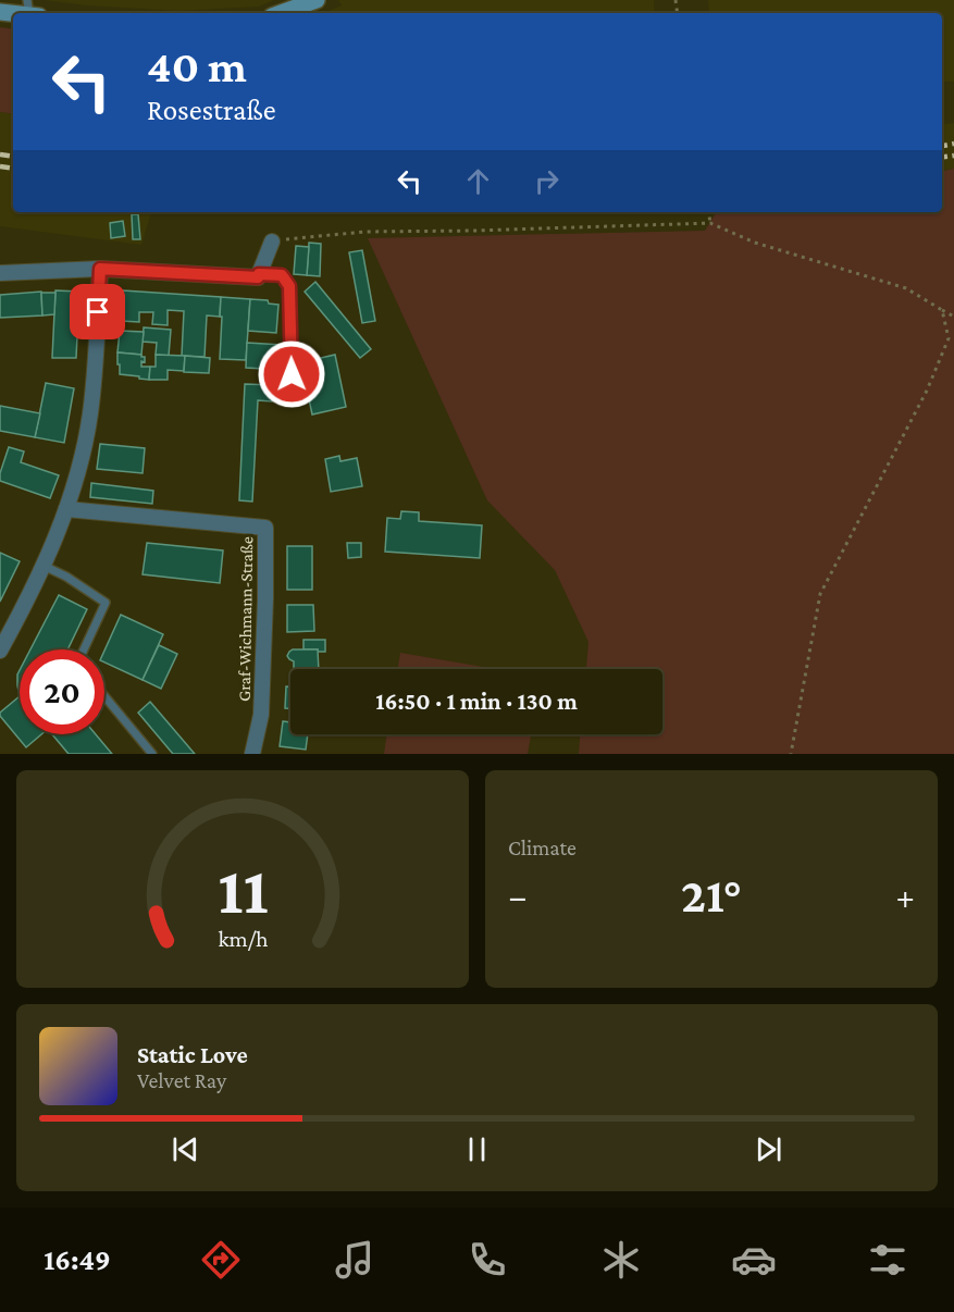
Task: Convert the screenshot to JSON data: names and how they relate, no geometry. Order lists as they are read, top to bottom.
{
  "streets": {
    "street": ["Graf-Wichmann-Straße"]
  },
  "page": {
    "turn": ["40 m", "Rosestraße"],
    "limit": "20",
    "trip": "16:50 · 1 min · 130 m",
    "tile": "Climate",
    "heat": ["−", "21°", "+"],
    "song": ["Static Love", "Velvet Ray"],
    "tabs": "16:49",
    "gauge": ["11", "km/h"]
  }
}
